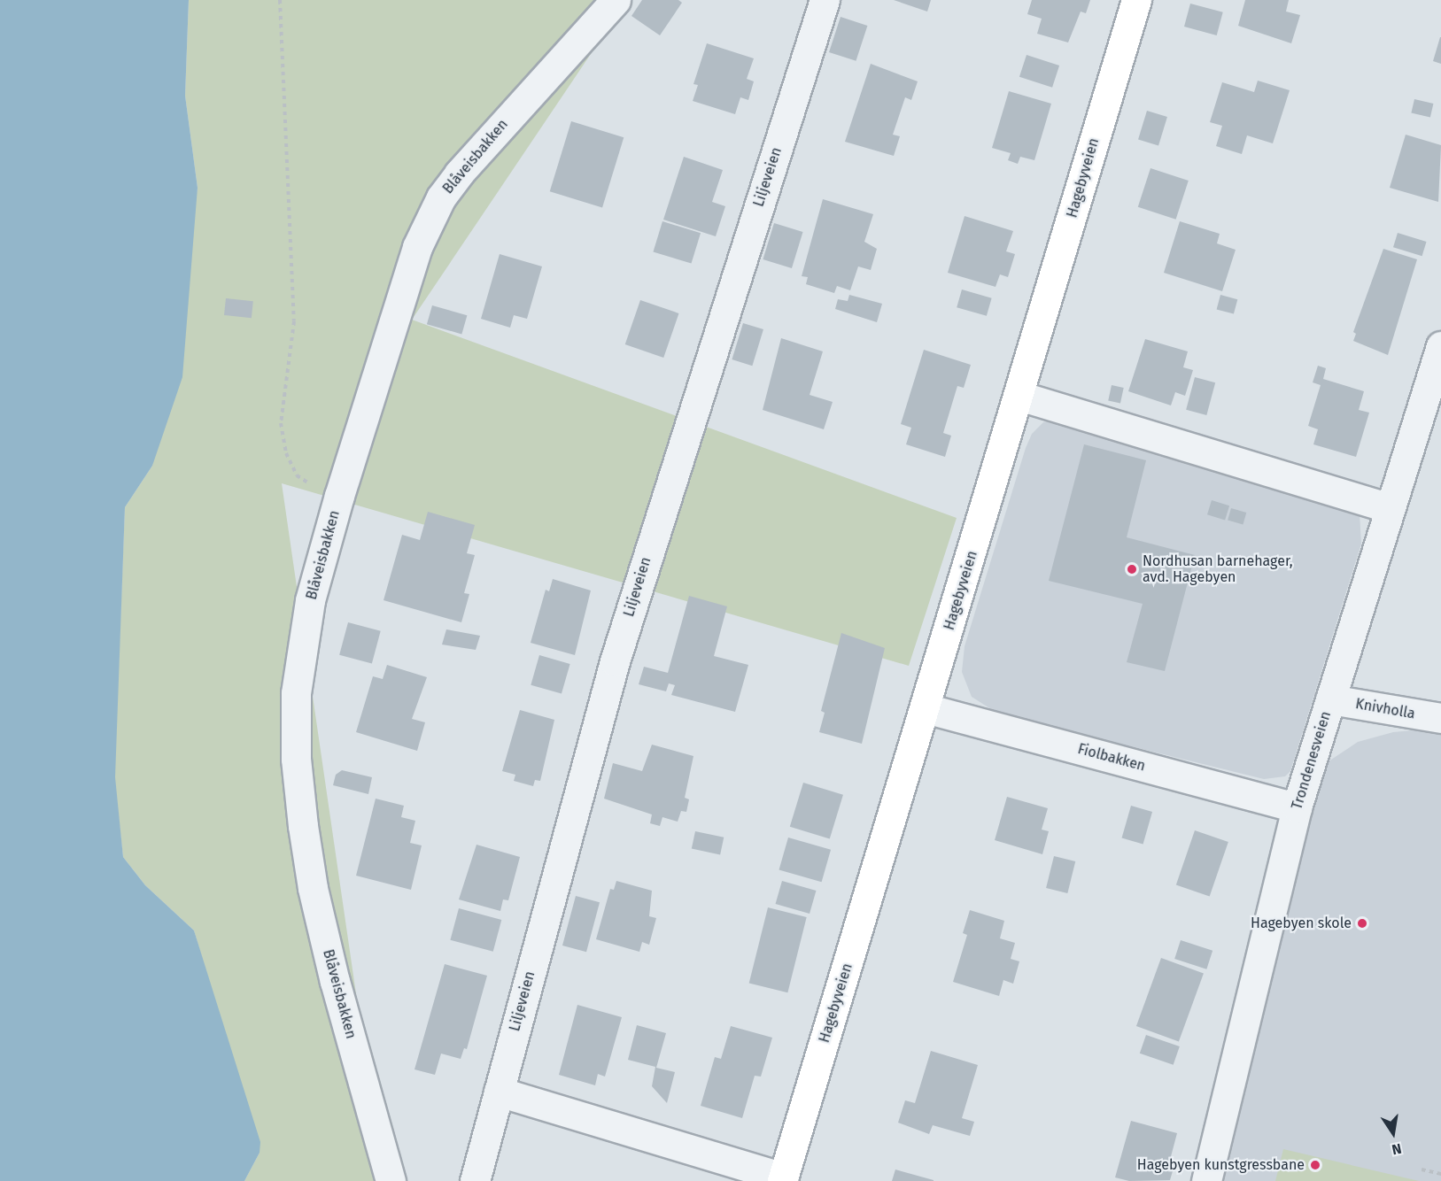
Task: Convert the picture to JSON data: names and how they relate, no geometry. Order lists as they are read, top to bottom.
{
  "streets": {
    "main road": ["Hagebyveien"],
    "street": [
      "Blåveisbakken",
      "Liljeveien",
      "Knivholla",
      "Fiolbakken",
      "Trondenesveien"
    ]
  },
  "crossings": [
    ["Hagebyveien", "Fiolbakken"],
    ["Knivholla", "Trondenesveien"],
    ["Fiolbakken", "Trondenesveien"]
  ],
  "places": ["Nordhusan barnehager, avd. Hagebyen", "Hagebyen skole", "Hagebyen kunstgressbane"],
  "north": "bottom"
}
